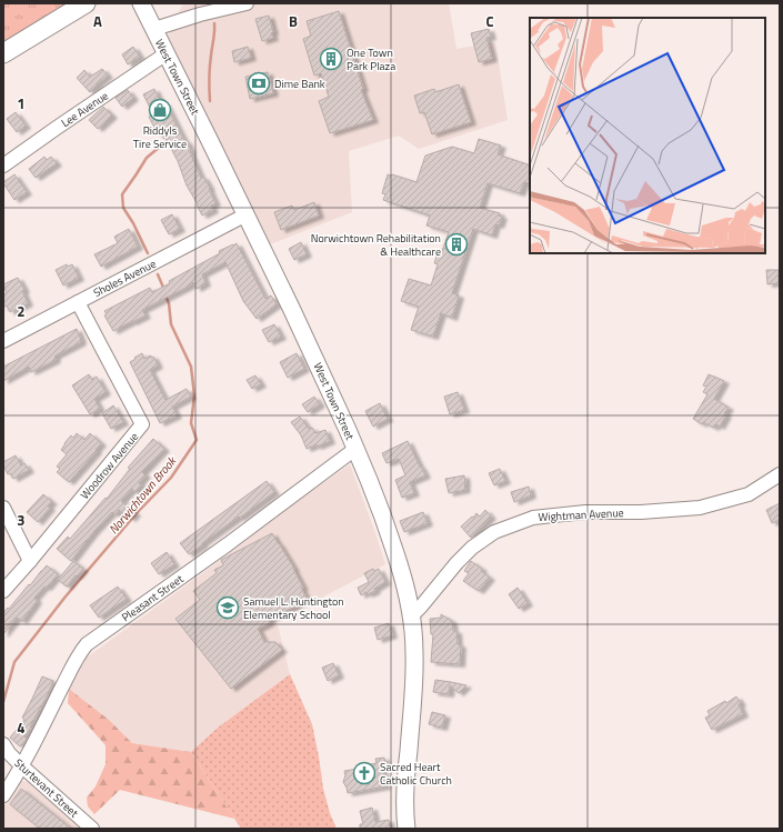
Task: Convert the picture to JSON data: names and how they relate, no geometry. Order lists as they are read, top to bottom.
{
  "streets": {
    "main road": ["West Town Street"],
    "street": [
      "Lee Avenue",
      "Sholes Avenue",
      "Woodrow Avenue",
      "Wightman Avenue",
      "Pleasant Street",
      "Sturtevant Street"
    ]
  },
  "crossings": [
    ["West Town Street", "Lee Avenue"],
    ["West Town Street", "Sholes Avenue"],
    ["West Town Street", "Wightman Avenue"],
    ["West Town Street", "Pleasant Street"],
    ["Sholes Avenue", "Woodrow Avenue"],
    ["Pleasant Street", "Sturtevant Street"]
  ],
  "water": ["Norwichtown Brook"],
  "places": {
    "building": ["One Town Park Plaza", "Norwichtown Rehabilitation & Healthcare"],
    "bank": ["Dime Bank"],
    "shop": ["Riddyls Tire Service"],
    "school or university": ["Samuel L. Huntington Elementary School"],
    "church": ["Sacred Heart Catholic Church"]
  },
  "grid": {
    "columns": ["A", "B", "C"],
    "rows": [
      "1",
      "2",
      "3",
      "4"
    ]
  }
}
